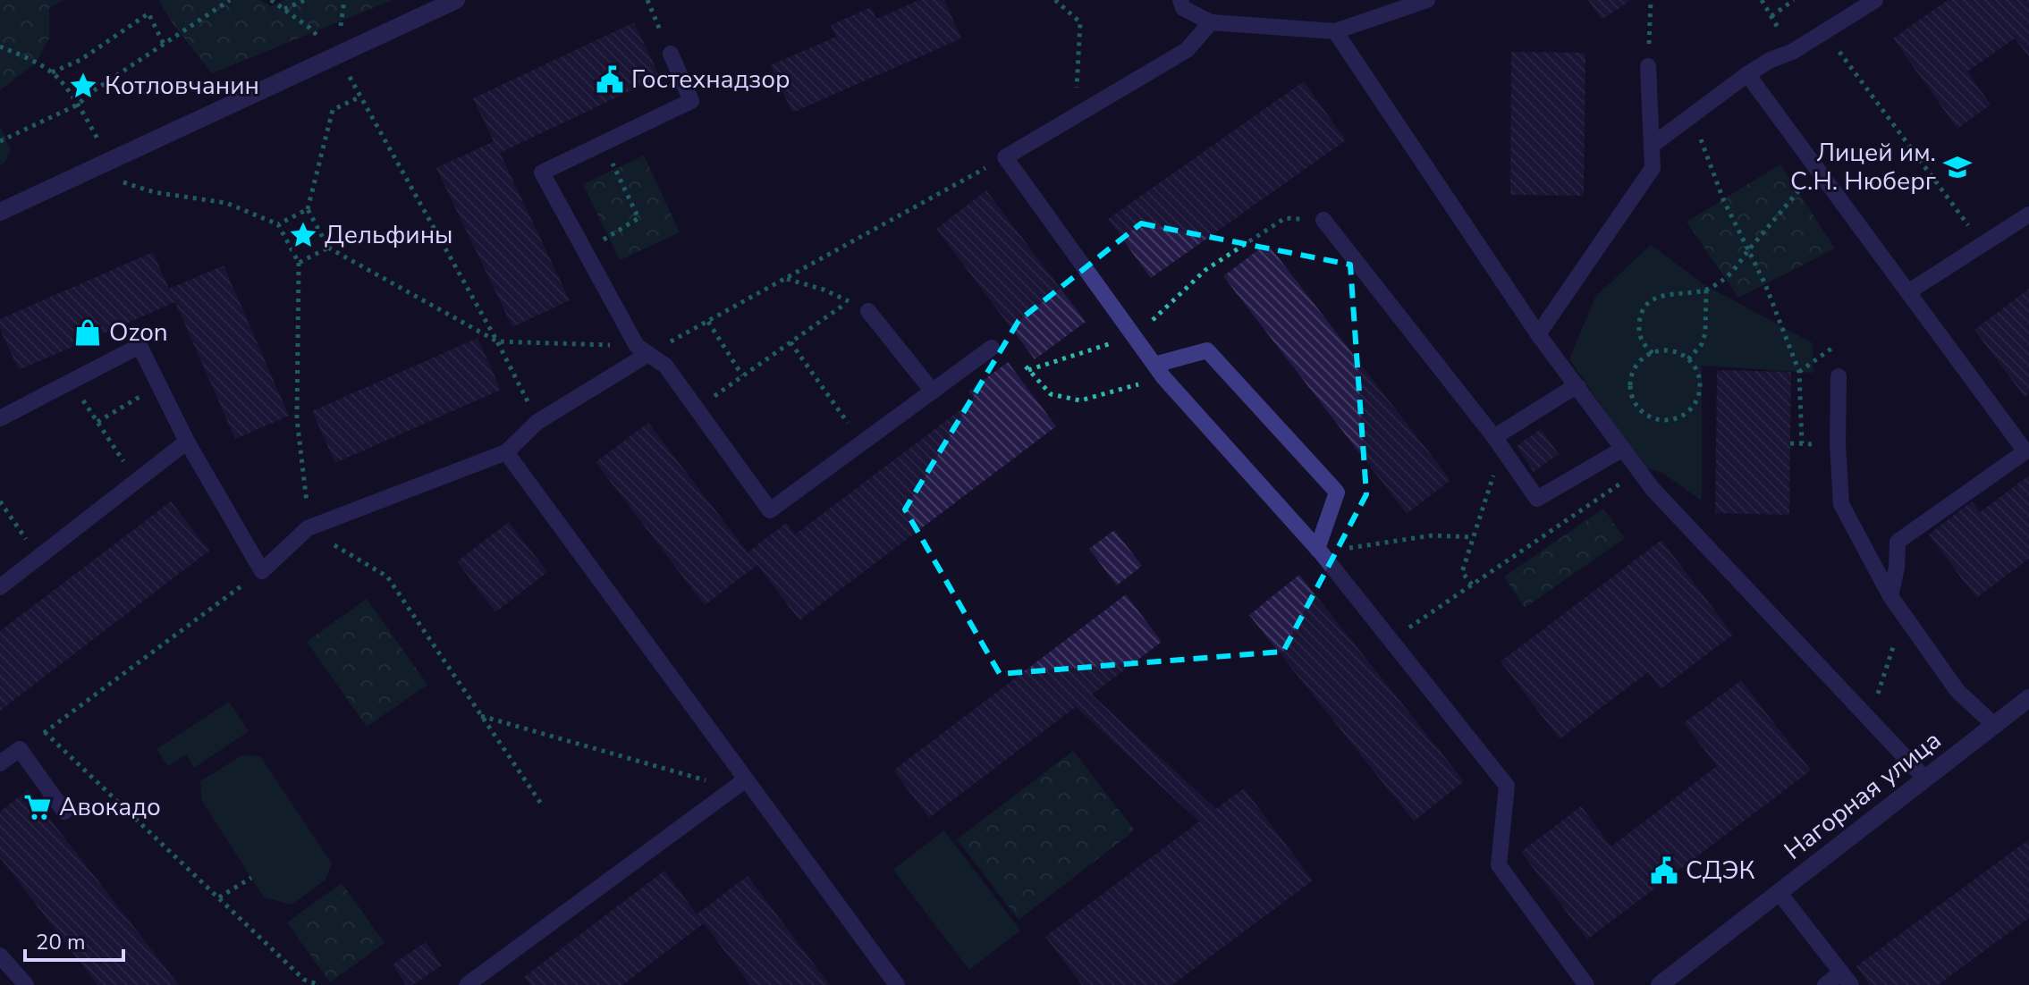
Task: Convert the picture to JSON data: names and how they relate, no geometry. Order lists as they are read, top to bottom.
{
  "streets": {
    "street": ["Нагорная улица"]
  },
  "places": {
    "public building": ["Гостехнадзор", "СДЭК"],
    "place": ["Котловчанин", "Дельфины"],
    "school or university": ["Лицей им. С.Н. Нюберг"],
    "shop": ["Ozon"],
    "supermarket": ["Авокадо"]
  },
  "scale_bar": "20 m"
}
